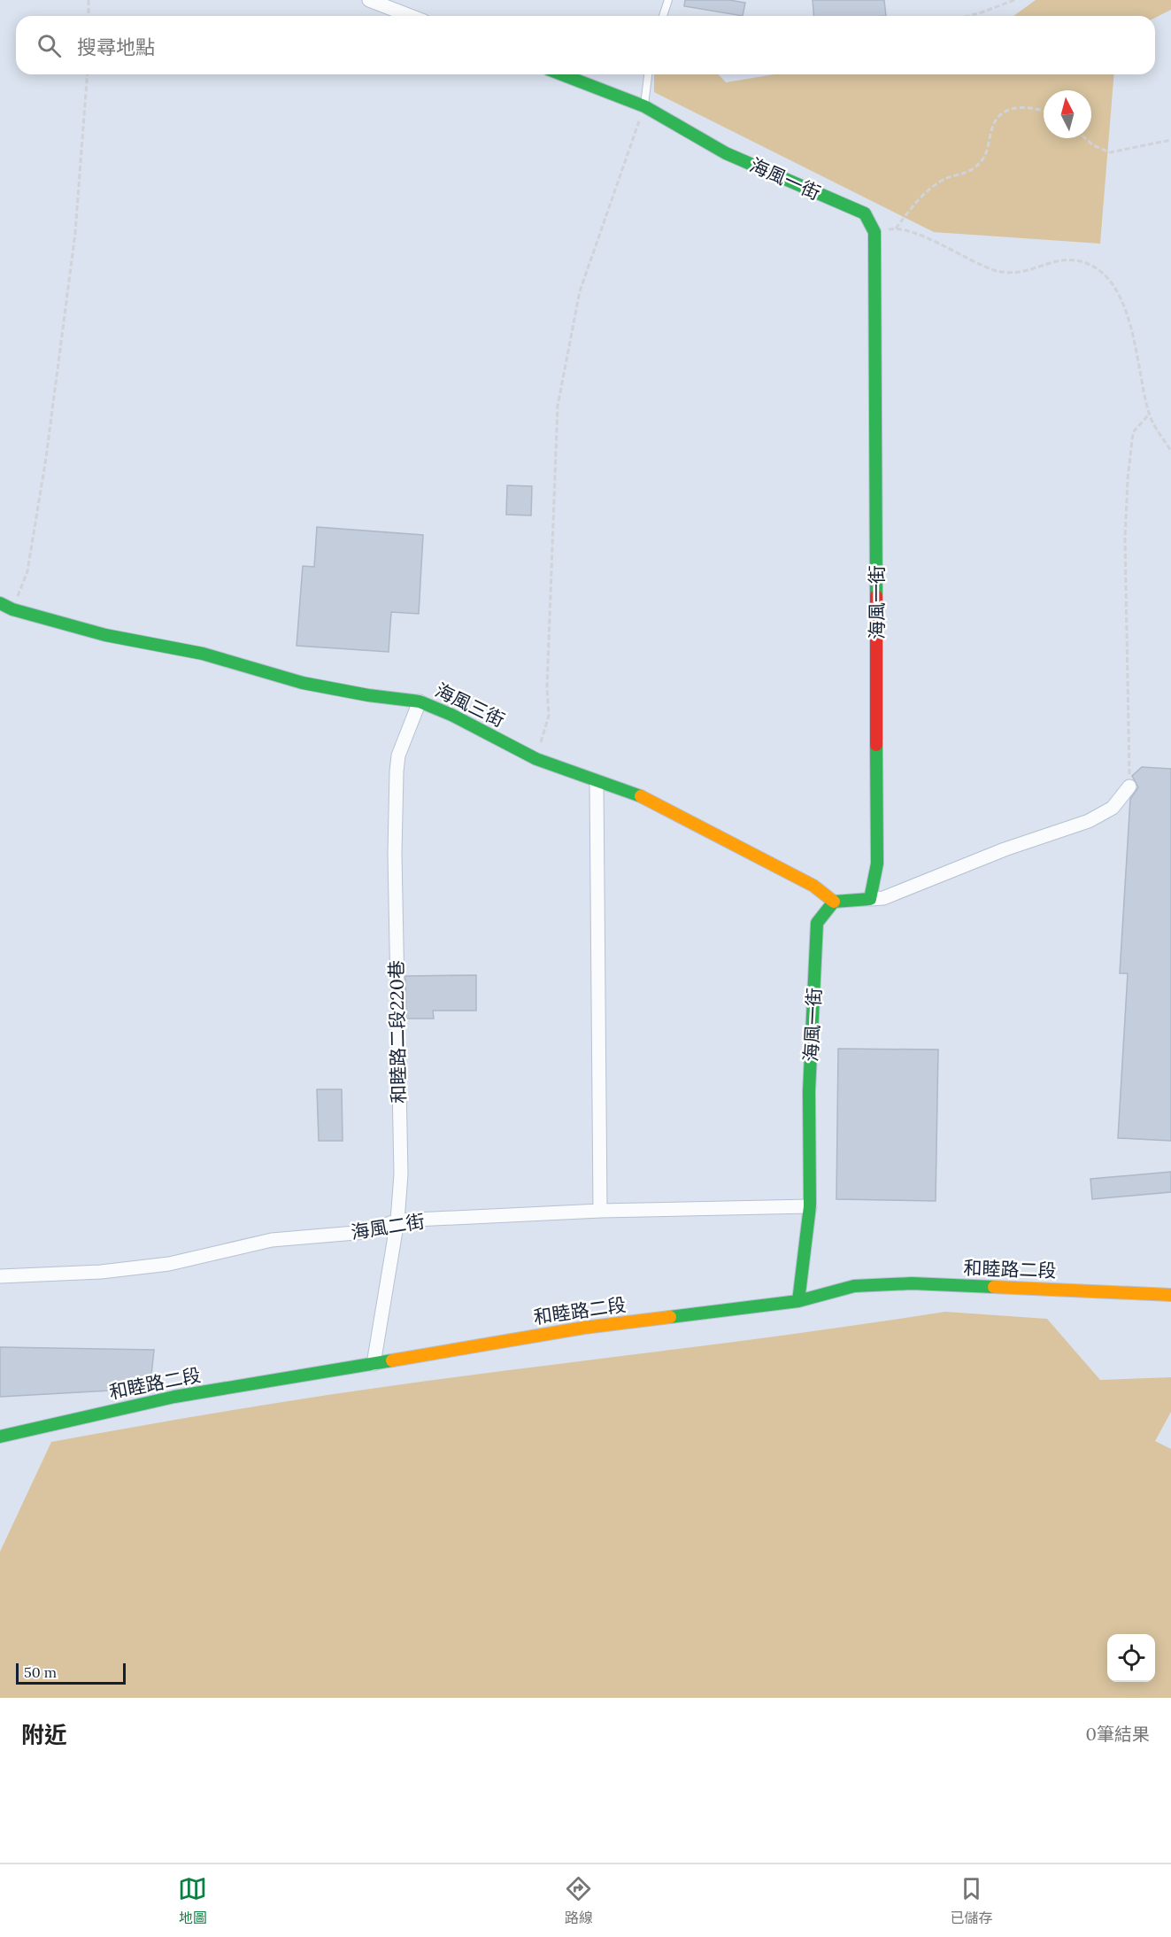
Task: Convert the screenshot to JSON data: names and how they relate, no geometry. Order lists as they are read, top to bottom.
{
  "streets": {
    "street": [
      "海風一街",
      "海風三街",
      "和睦路二段220巷",
      "海風二街",
      "和睦路二段"
    ]
  },
  "crossings": [
    ["海風一街", "海風三街"],
    ["海風一街", "海風二街"],
    ["海風一街", "和睦路二段"],
    ["海風三街", "和睦路二段220巷"],
    ["和睦路二段220巷", "海風二街"],
    ["和睦路二段220巷", "和睦路二段"]
  ],
  "scale_bar": "50 m",
  "north": "top",
  "page": {
    "search": "搜尋地點",
    "scale": "50 m",
    "heading": ["附近", "0筆結果"],
    "nav": ["地圖", "路線", "已儲存"]
  }
}
